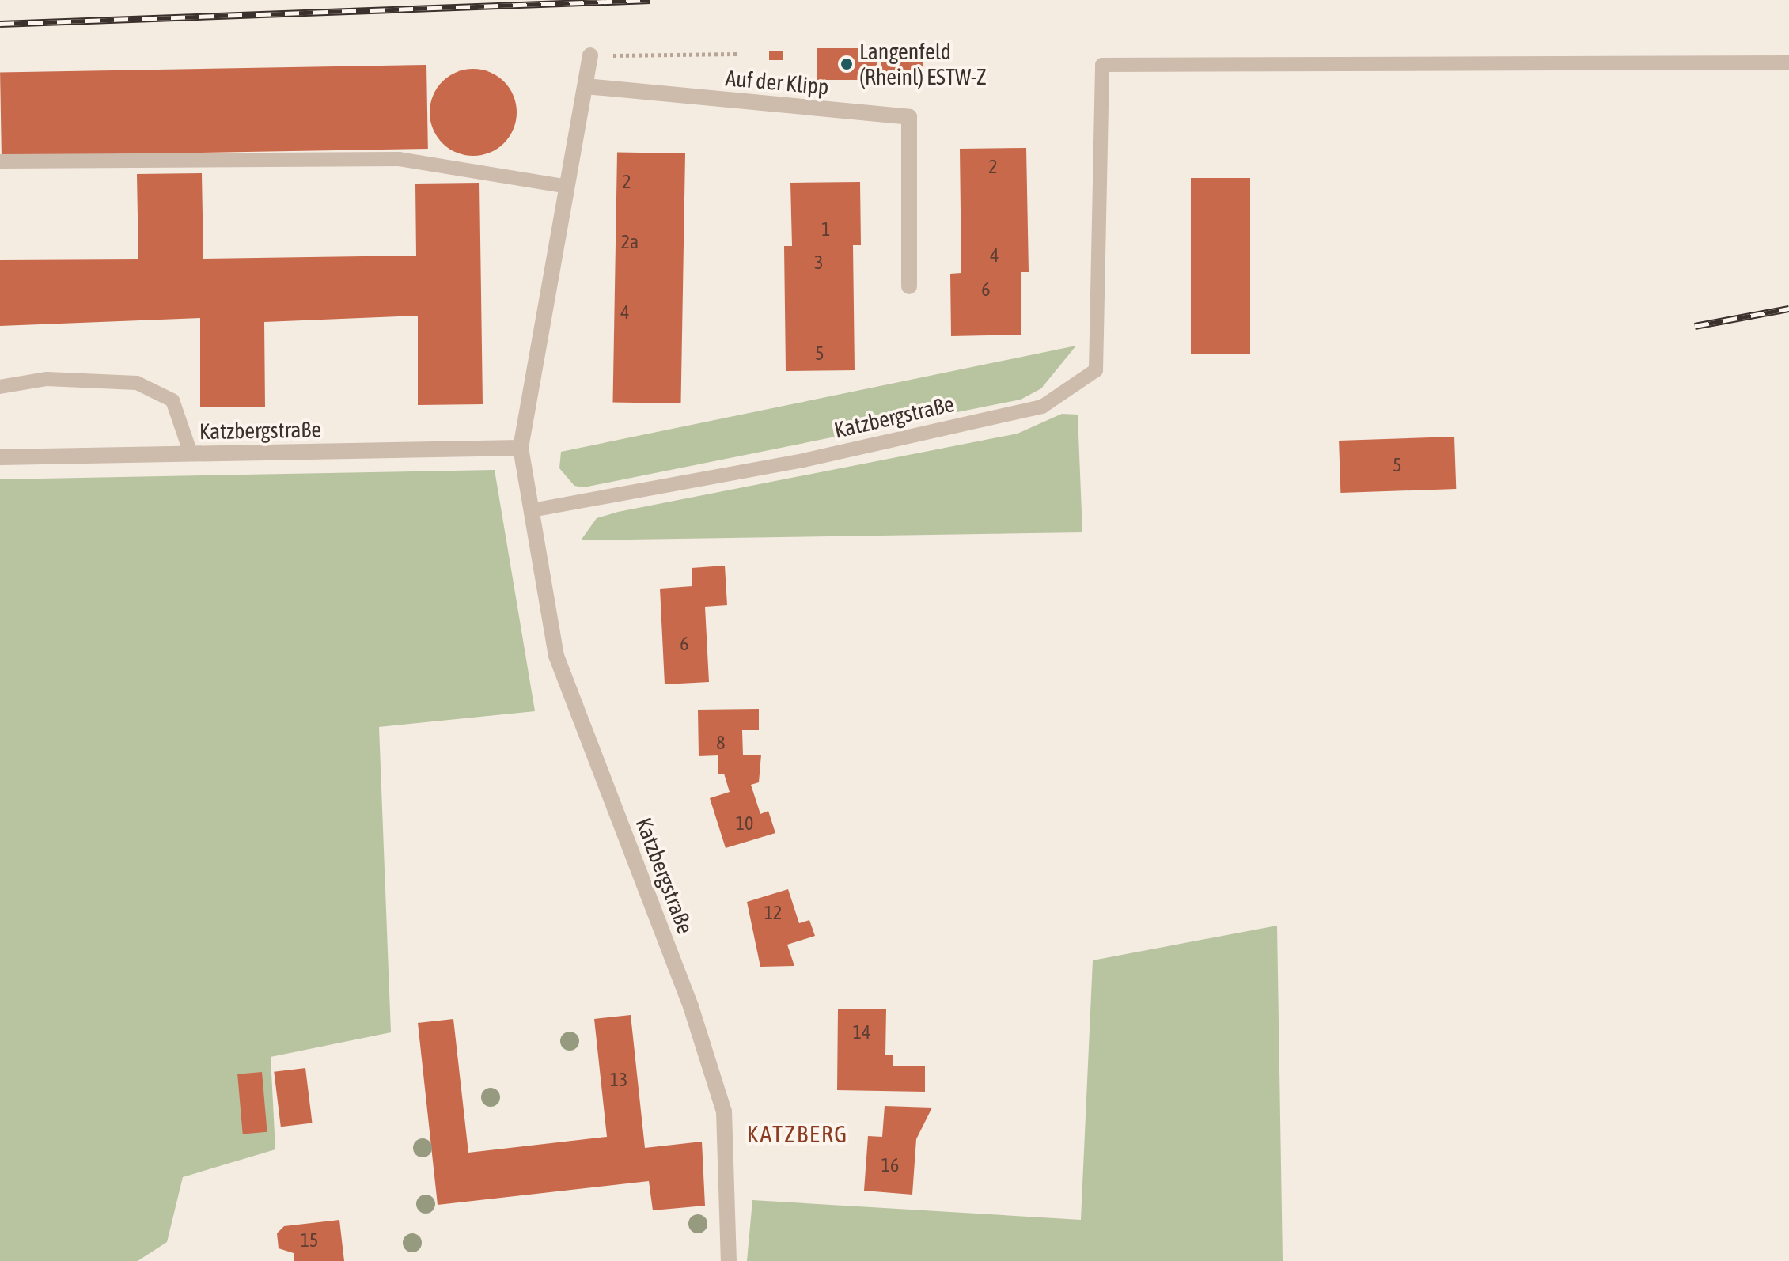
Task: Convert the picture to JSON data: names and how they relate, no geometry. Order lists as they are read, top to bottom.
{
  "streets": {
    "street": ["Auf der Klipp", "Katzbergstraße"]
  },
  "crossings": [
    ["Auf der Klipp", "Katzbergstraße"]
  ],
  "districts": ["KATZBERG"],
  "places": ["Langenfeld (Rheinl) ESTW-Z"],
  "house_numbers": [
    "2",
    "2",
    "1",
    "2a",
    "4",
    "3",
    "6",
    "4",
    "5",
    "5",
    "6",
    "8",
    "10",
    "12",
    "14",
    "13",
    "16",
    "15"
  ]
}
